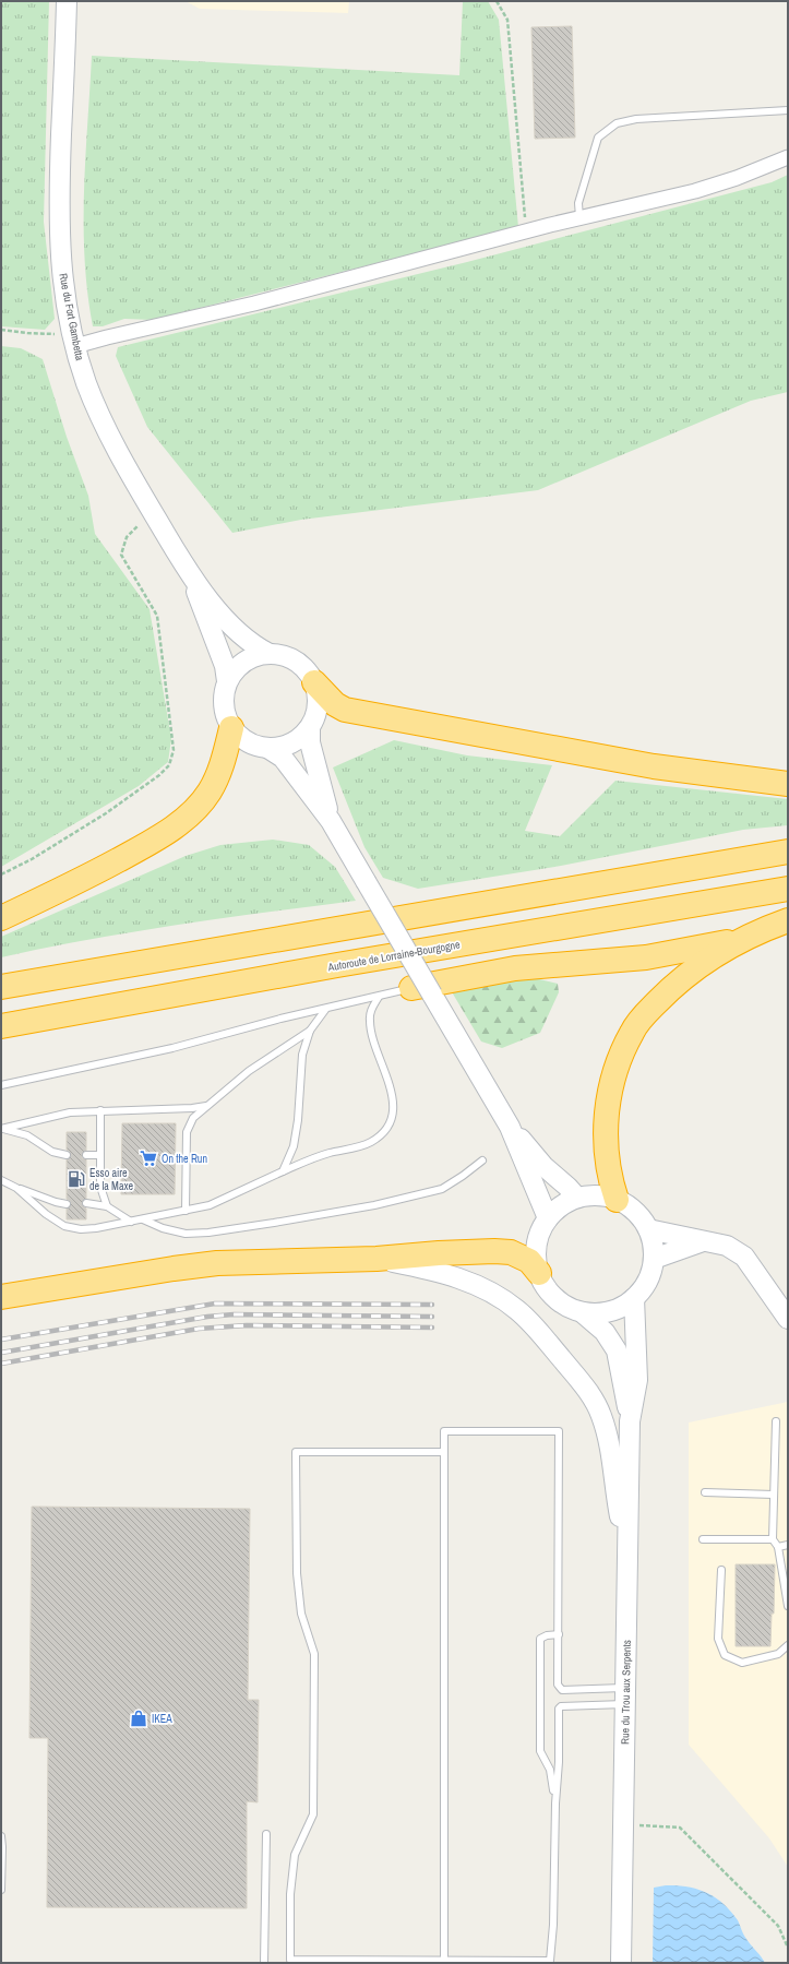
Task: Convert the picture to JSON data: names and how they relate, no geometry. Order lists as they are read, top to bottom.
{
  "streets": {
    "highway": ["Autoroute de Lorraine-Bourgogne"],
    "main road": ["Rue du Fort Gambetta", "Rue du Trou aux Serpents"]
  },
  "places": {
    "supermarket": ["On the Run"],
    "fuel station": ["Esso aire de la Maxe"],
    "shop": ["IKEA"]
  }
}
